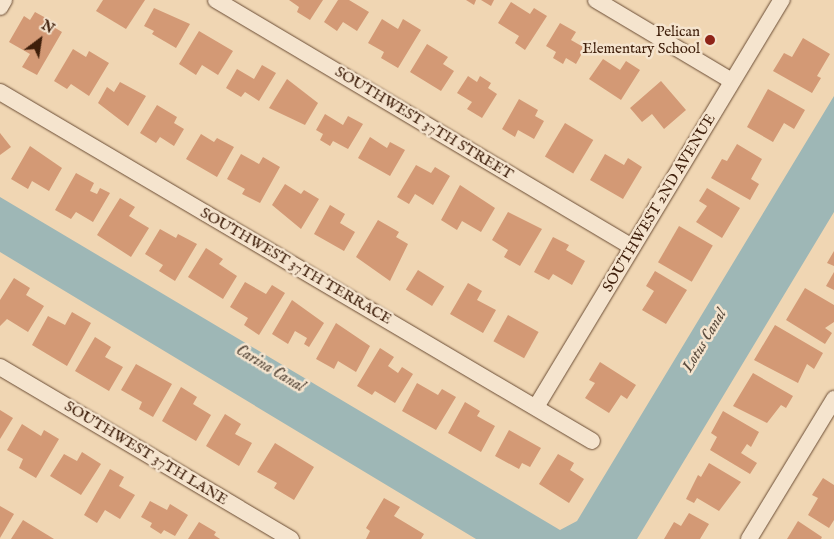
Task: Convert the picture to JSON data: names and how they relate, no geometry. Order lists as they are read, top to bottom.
{
  "streets": {
    "street": [
      "SOUTHWEST 37TH STREET",
      "SOUTHWEST 2ND AVENUE",
      "SOUTHWEST 37TH TERRACE",
      "SOUTHWEST 37TH LANE"
    ]
  },
  "crossings": [
    ["SOUTHWEST 37TH STREET", "SOUTHWEST 2ND AVENUE"],
    ["SOUTHWEST 2ND AVENUE", "SOUTHWEST 37TH TERRACE"]
  ],
  "water": ["Lotus Canal", "Carina Canal"],
  "places": ["Pelican Elementary School"],
  "north": "top right"
}
